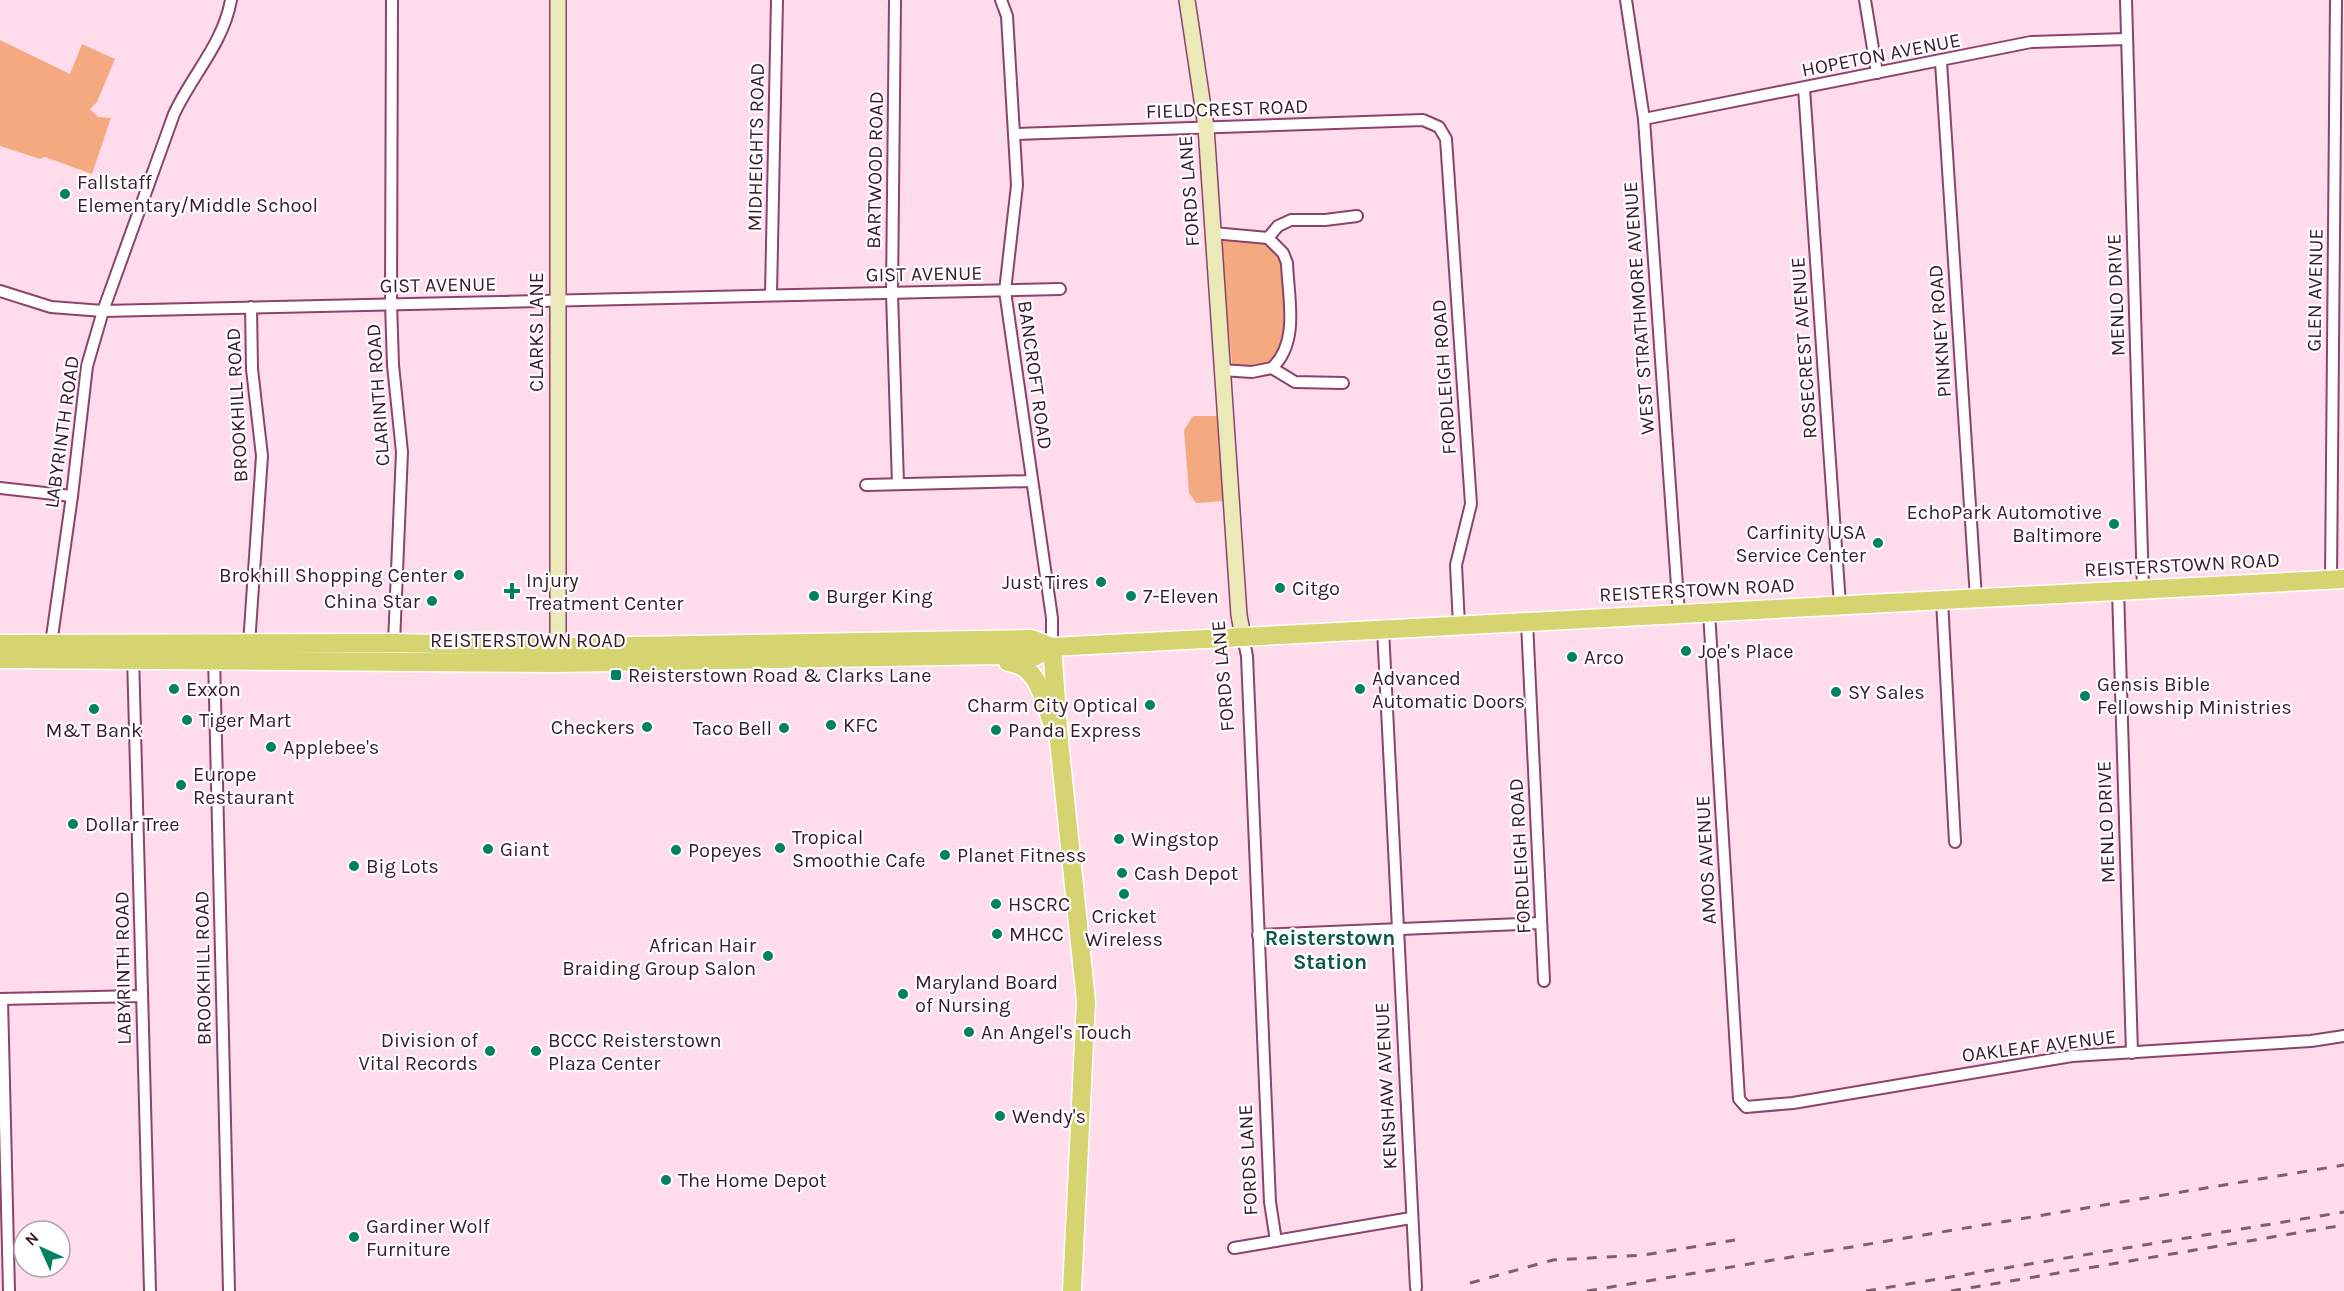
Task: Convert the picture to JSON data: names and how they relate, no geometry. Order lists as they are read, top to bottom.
{
  "streets": {
    "main road": ["REISTERSTOWN ROAD"],
    "street": [
      "HOPETON AVENUE",
      "FIELDCREST ROAD",
      "MIDHEIGHTS ROAD",
      "BARTWOOD ROAD",
      "FORDS LANE",
      "GIST AVENUE",
      "GLEN AVENUE",
      "MENLO DRIVE",
      "WEST STRATHMORE AVENUE",
      "PINKNEY ROAD",
      "CLARKS LANE",
      "ROSECREST AVENUE",
      "BANCROFT ROAD",
      "FORDLEIGH ROAD",
      "CLARINTH ROAD",
      "BROOKHILL ROAD",
      "LABYRINTH ROAD",
      "AMOS AVENUE",
      "OAKLEAF AVENUE",
      "KENSHAW AVENUE"
    ]
  },
  "crossings": [
    ["HOPETON AVENUE", "MENLO DRIVE"],
    ["HOPETON AVENUE", "WEST STRATHMORE AVENUE"],
    ["HOPETON AVENUE", "PINKNEY ROAD"],
    ["HOPETON AVENUE", "ROSECREST AVENUE"],
    ["FIELDCREST ROAD", "FORDS LANE"],
    ["FIELDCREST ROAD", "BANCROFT ROAD"],
    ["FIELDCREST ROAD", "FORDLEIGH ROAD"],
    ["MIDHEIGHTS ROAD", "GIST AVENUE"],
    ["BARTWOOD ROAD", "GIST AVENUE"],
    ["FORDS LANE", "REISTERSTOWN ROAD"],
    ["GIST AVENUE", "CLARKS LANE"],
    ["GIST AVENUE", "BANCROFT ROAD"],
    ["GIST AVENUE", "CLARINTH ROAD"],
    ["GIST AVENUE", "BROOKHILL ROAD"],
    ["GIST AVENUE", "LABYRINTH ROAD"],
    ["GLEN AVENUE", "REISTERSTOWN ROAD"],
    ["MENLO DRIVE", "REISTERSTOWN ROAD"],
    ["MENLO DRIVE", "OAKLEAF AVENUE"],
    ["WEST STRATHMORE AVENUE", "REISTERSTOWN ROAD"],
    ["PINKNEY ROAD", "REISTERSTOWN ROAD"],
    ["CLARKS LANE", "REISTERSTOWN ROAD"],
    ["ROSECREST AVENUE", "REISTERSTOWN ROAD"],
    ["BANCROFT ROAD", "REISTERSTOWN ROAD"],
    ["FORDLEIGH ROAD", "REISTERSTOWN ROAD"],
    ["CLARINTH ROAD", "REISTERSTOWN ROAD"],
    ["BROOKHILL ROAD", "REISTERSTOWN ROAD"],
    ["LABYRINTH ROAD", "REISTERSTOWN ROAD"],
    ["REISTERSTOWN ROAD", "AMOS AVENUE"],
    ["REISTERSTOWN ROAD", "KENSHAW AVENUE"],
    ["AMOS AVENUE", "OAKLEAF AVENUE"]
  ],
  "districts": ["Reisterstown Station"],
  "places": {
    "other": [
      "Fallstaff Elementary/Middle School",
      "EchoPark Automotive Baltimore",
      "Carfinity USA Service Center",
      "Brokhill Shopping Center",
      "Just Tires",
      "Citgo",
      "Burger King",
      "7-Eleven",
      "China Star",
      "Joe's Place",
      "Arco",
      "Exxon",
      "Advanced Automatic Doors",
      "SY Sales",
      "Gensis Bible Fellowship Ministries",
      "Charm City Optical",
      "M&T Bank",
      "Tiger Mart",
      "KFC",
      "Checkers",
      "Taco Bell",
      "Panda Express",
      "Applebee's",
      "Europe Restaurant",
      "Dollar Tree",
      "Wingstop",
      "Tropical Smoothie Cafe",
      "Giant",
      "Popeyes",
      "Planet Fitness",
      "Big Lots",
      "Cash Depot",
      "Cricket Wireless",
      "HSCRC",
      "MHCC",
      "African Hair Braiding Group Salon",
      "Maryland Board of Nursing",
      "An Angel's Touch",
      "Division of Vital Records",
      "BCCC Reisterstown Plaza Center",
      "Wendy's",
      "The Home Depot",
      "Gardiner Wolf Furniture"
    ],
    "health": ["Injury Treatment Center"],
    "transit": ["Reisterstown Road & Clarks Lane"]
  },
  "north": "top left"
}
